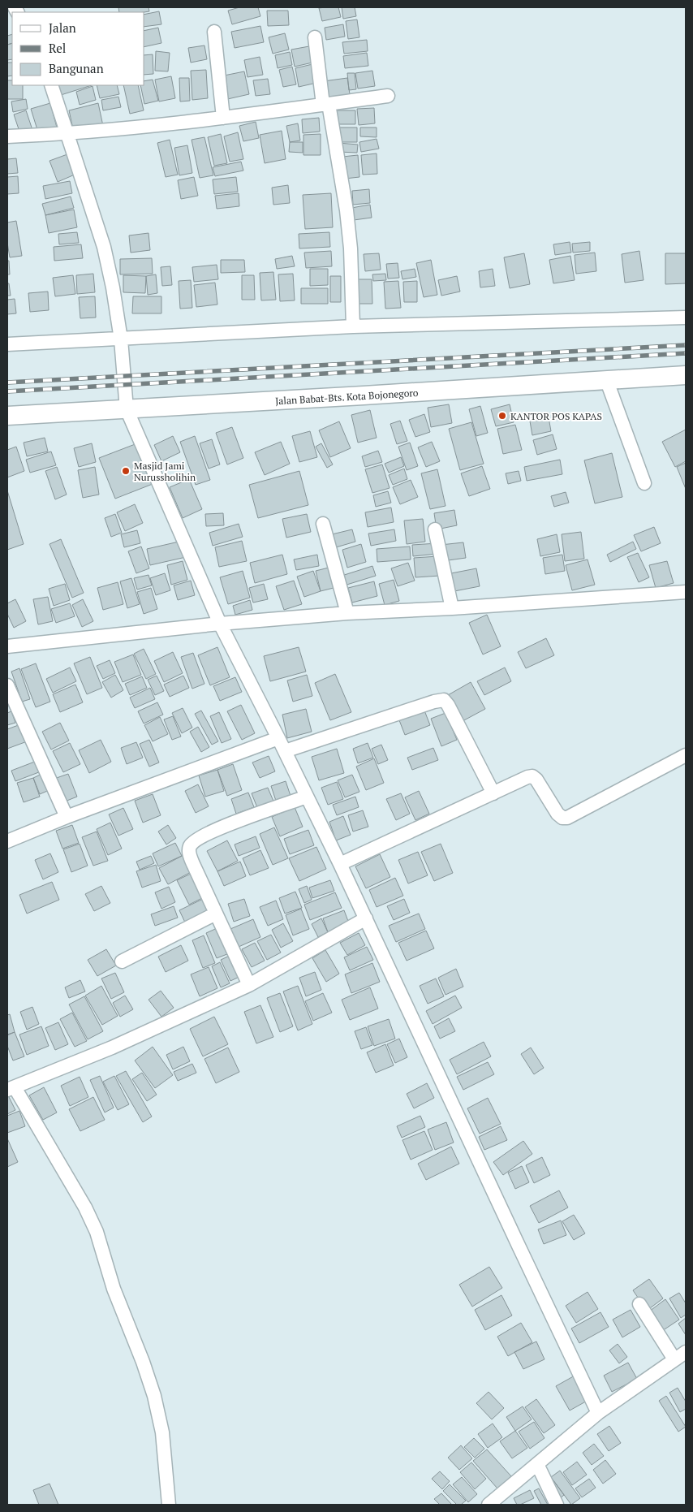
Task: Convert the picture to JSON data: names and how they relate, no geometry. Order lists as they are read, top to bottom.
{
  "streets": {
    "highway": ["Jalan Babat-Bts. Kota Bojonegoro"]
  },
  "places": ["KANTOR POS KAPAS", "Masjid Jami Nurussholihin"],
  "legend": ["Jalan", "Rel", "Bangunan"]
}
